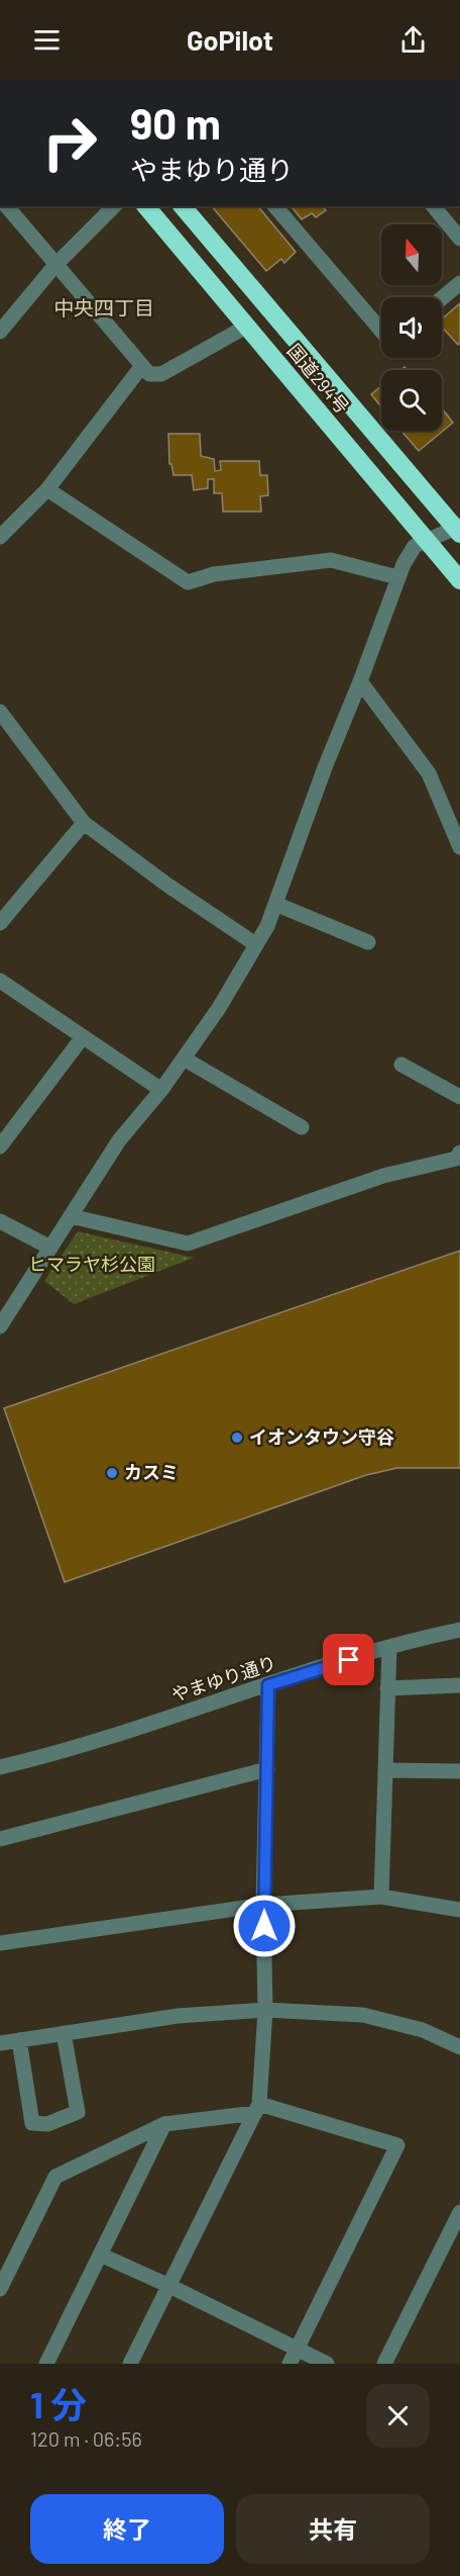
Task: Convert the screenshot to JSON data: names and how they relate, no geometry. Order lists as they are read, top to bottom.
{
  "streets": {
    "highway": ["国道294号"],
    "street": ["やまゆり通り"]
  },
  "districts": ["中央四丁目"],
  "parks": ["ヒマラヤ杉公園"],
  "places": ["イオンタウン守谷", "カスミ"],
  "north": "top",
  "page": {
    "header": "GoPilot",
    "turn": ["90 m", "やまゆり通り"],
    "heading": ["1 分", "120 m · 06:56"],
    "buttons": ["終了", "共有"]
  }
}
